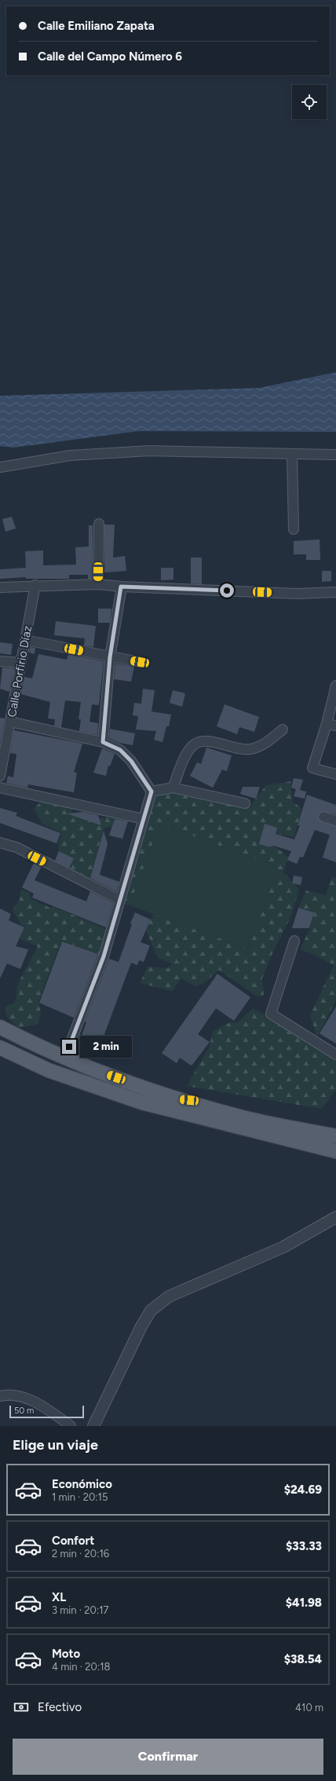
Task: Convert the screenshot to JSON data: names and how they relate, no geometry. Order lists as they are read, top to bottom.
{
  "streets": {
    "street": ["Calle Porfirio Díaz"]
  },
  "scale_bar": "50 m",
  "page": {
    "banner": ["Calle Emiliano Zapata", "Calle del Campo Número 6"],
    "bubble": "2 min",
    "scale": "50 m",
    "heading": "Elige un viaje",
    "list": [
      {
        "name": "Económico",
        "note": "1 min · 20:15",
        "value": "$24.69"
      },
      {
        "name": "Confort",
        "note": "2 min · 20:16",
        "value": "$33.33"
      },
      {
        "name": "XL",
        "note": "3 min · 20:17",
        "value": "$41.98"
      },
      {
        "name": "Moto",
        "note": "4 min · 20:18",
        "value": "$38.54"
      }
    ],
    "pay": ["Efectivo", "410 m"],
    "buttons": "Confirmar"
  }
}
